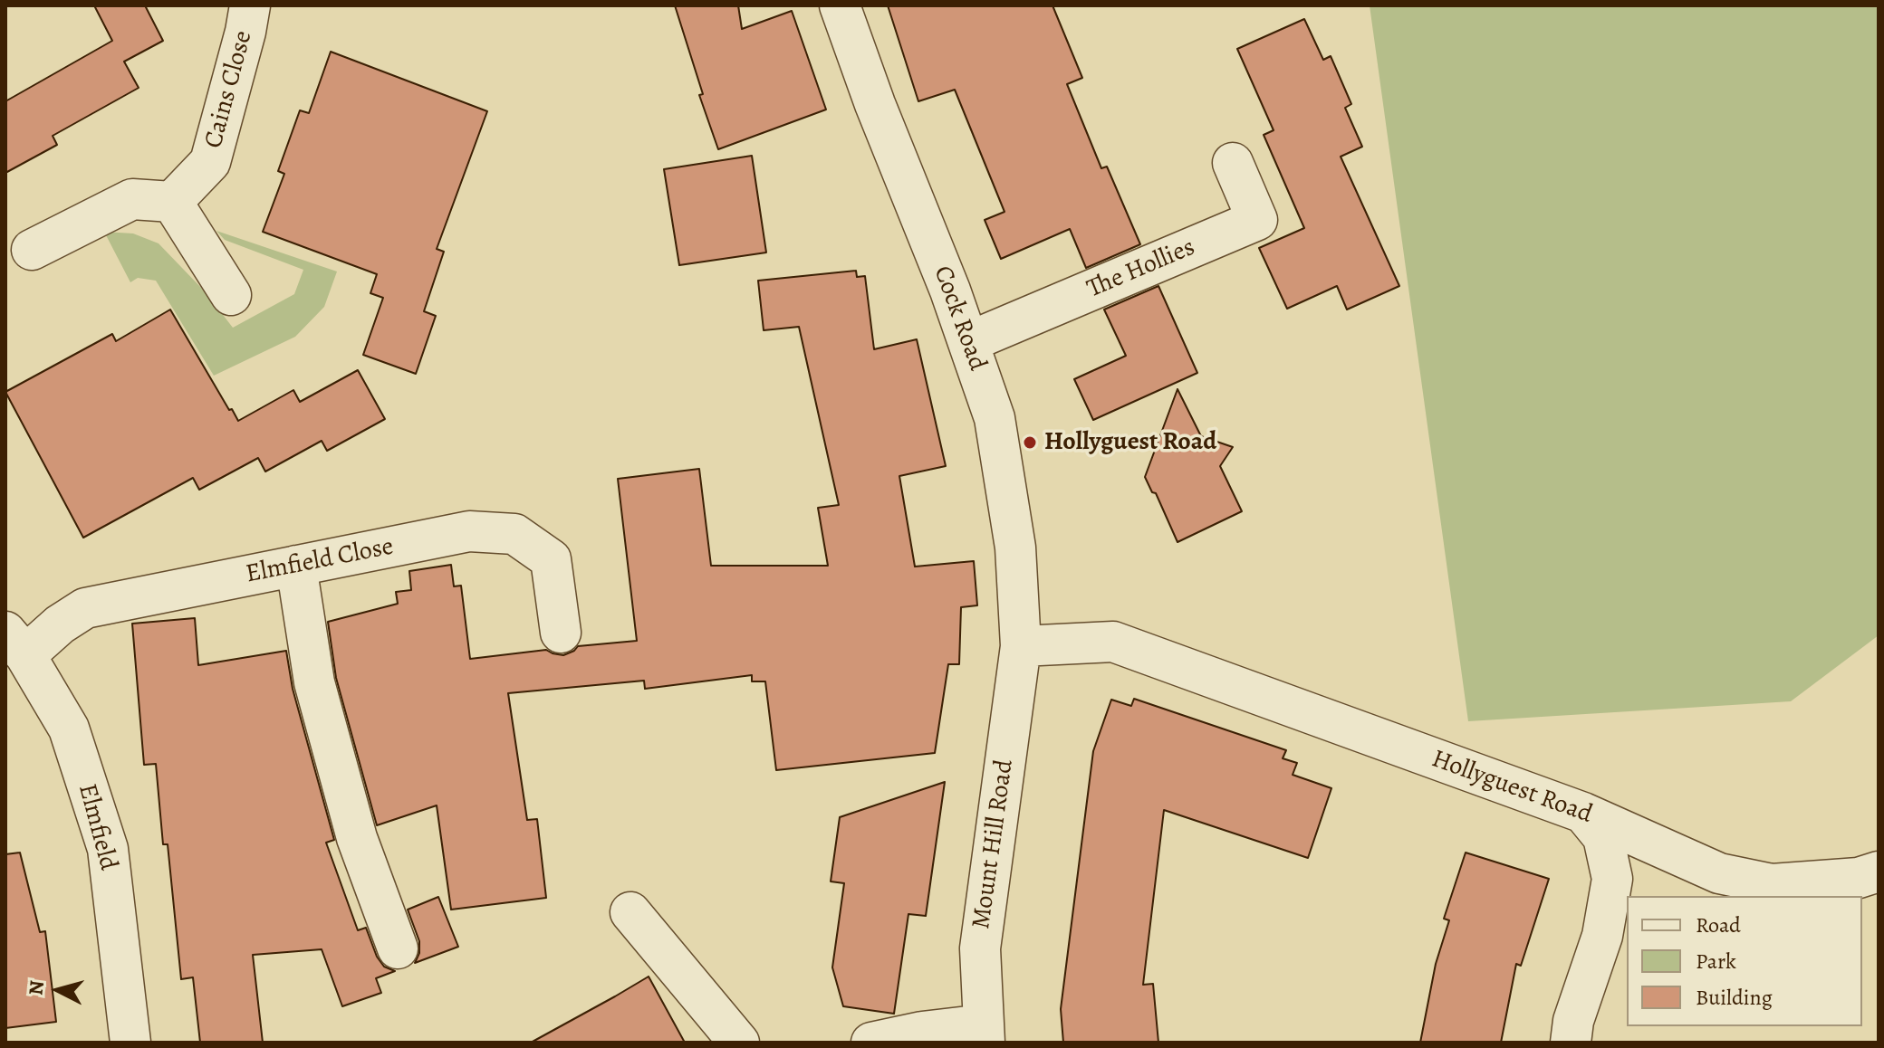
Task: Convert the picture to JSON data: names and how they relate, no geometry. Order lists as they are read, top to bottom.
{
  "streets": {
    "street": [
      "Cains Close",
      "The Hollies",
      "Cock Road",
      "Elmfield Close",
      "Hollyguest Road",
      "Elmfield",
      "Mount Hill Road"
    ]
  },
  "crossings": [
    ["The Hollies", "Cock Road"],
    ["Cock Road", "Hollyguest Road"],
    ["Cock Road", "Mount Hill Road"],
    ["Elmfield Close", "Elmfield"],
    ["Hollyguest Road", "Mount Hill Road"]
  ],
  "places": ["Hollyguest Road"],
  "legend": ["Road", "Park", "Building"],
  "north": "left"
}
